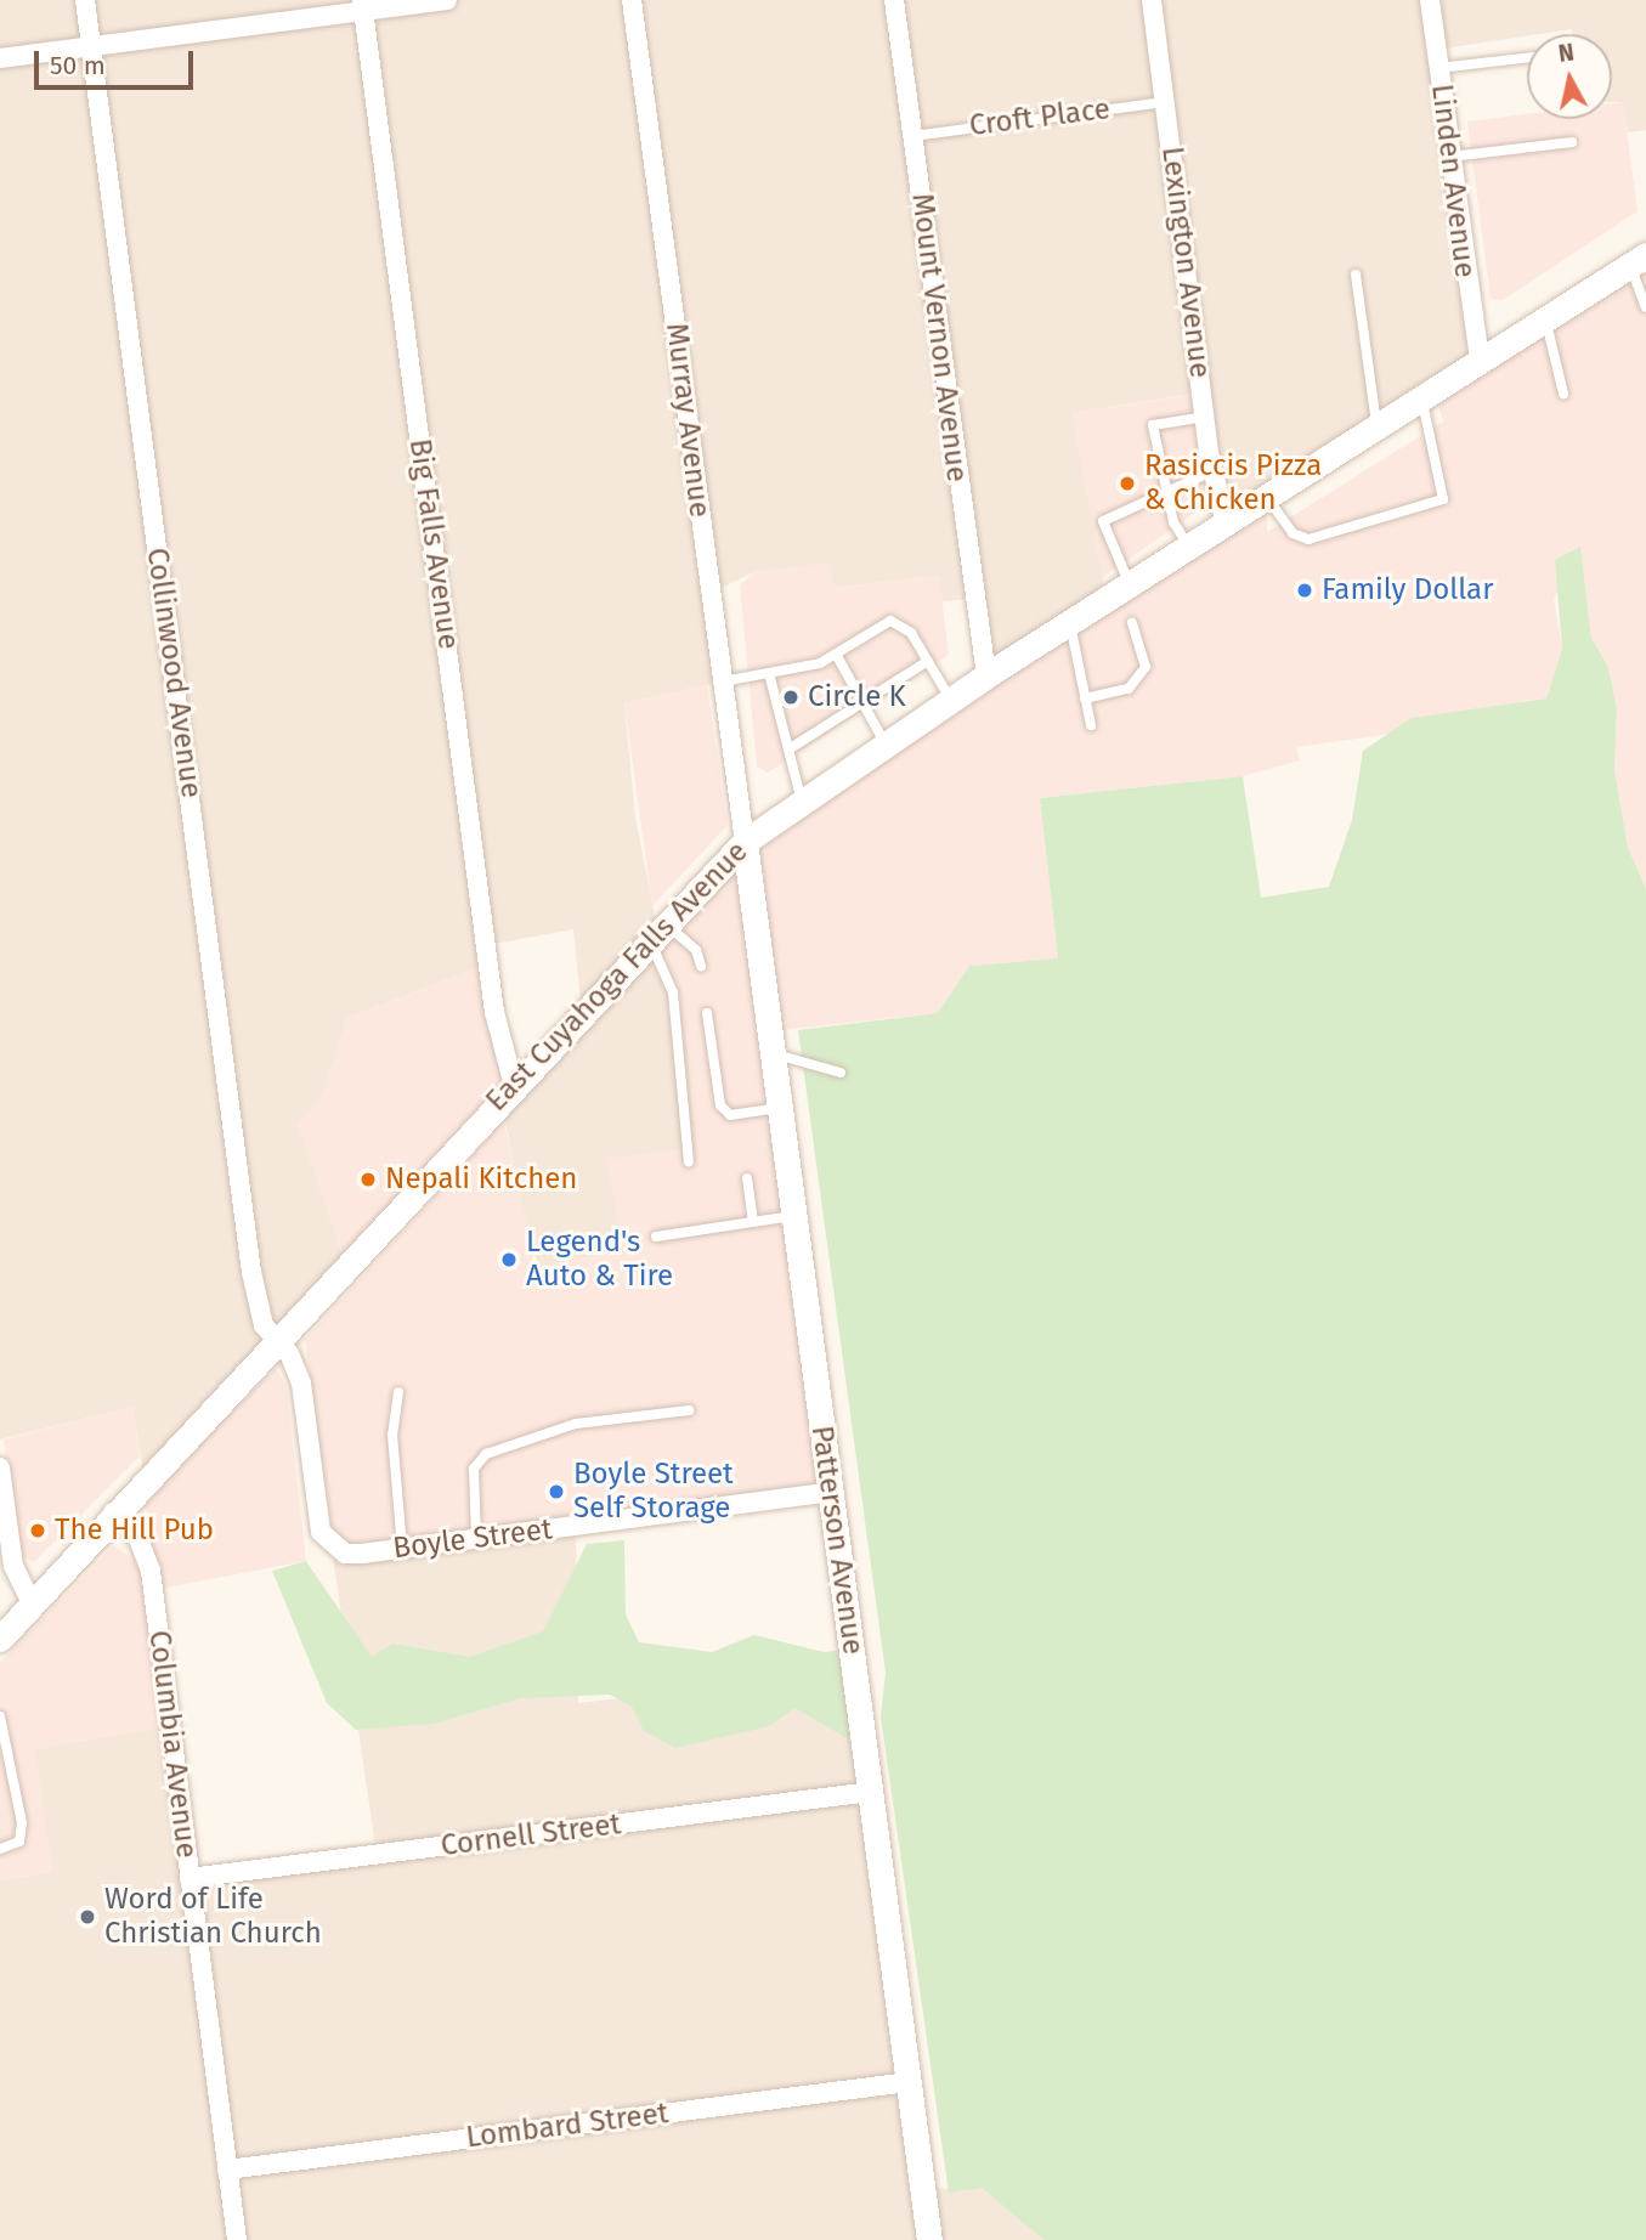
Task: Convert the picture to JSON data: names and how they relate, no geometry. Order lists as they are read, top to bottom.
{
  "streets": {
    "street": [
      "Linden Avenue",
      "Lexington Avenue",
      "Mount Vernon Avenue",
      "Murray Avenue",
      "Big Falls Avenue",
      "Collinwood Avenue",
      "East Cuyahoga Falls Avenue",
      "Boyle Street",
      "Patterson Avenue",
      "Columbia Avenue",
      "Cornell Street",
      "Lombard Street"
    ],
    "lane": ["Croft Place"]
  },
  "crossings": [
    ["Croft Place", "Lexington Avenue"],
    ["Croft Place", "Mount Vernon Avenue"],
    ["Linden Avenue", "East Cuyahoga Falls Avenue"],
    ["Lexington Avenue", "East Cuyahoga Falls Avenue"],
    ["Mount Vernon Avenue", "East Cuyahoga Falls Avenue"],
    ["Murray Avenue", "East Cuyahoga Falls Avenue"],
    ["Murray Avenue", "Patterson Avenue"],
    ["Big Falls Avenue", "East Cuyahoga Falls Avenue"],
    ["Collinwood Avenue", "East Cuyahoga Falls Avenue"],
    ["Collinwood Avenue", "Boyle Street"],
    ["East Cuyahoga Falls Avenue", "Boyle Street"],
    ["East Cuyahoga Falls Avenue", "Patterson Avenue"],
    ["East Cuyahoga Falls Avenue", "Columbia Avenue"],
    ["Boyle Street", "Patterson Avenue"],
    ["Patterson Avenue", "Cornell Street"],
    ["Patterson Avenue", "Lombard Street"],
    ["Columbia Avenue", "Cornell Street"],
    ["Columbia Avenue", "Lombard Street"]
  ],
  "places": [
    "Rasiccis Pizza & Chicken",
    "Family Dollar",
    "Circle K",
    "Nepali Kitchen",
    "Legend's Auto & Tire",
    "Boyle Street Self Storage",
    "The Hill Pub",
    "Word of Life Christian Church"
  ],
  "scale_bar": "50 m",
  "north": "top"
}
